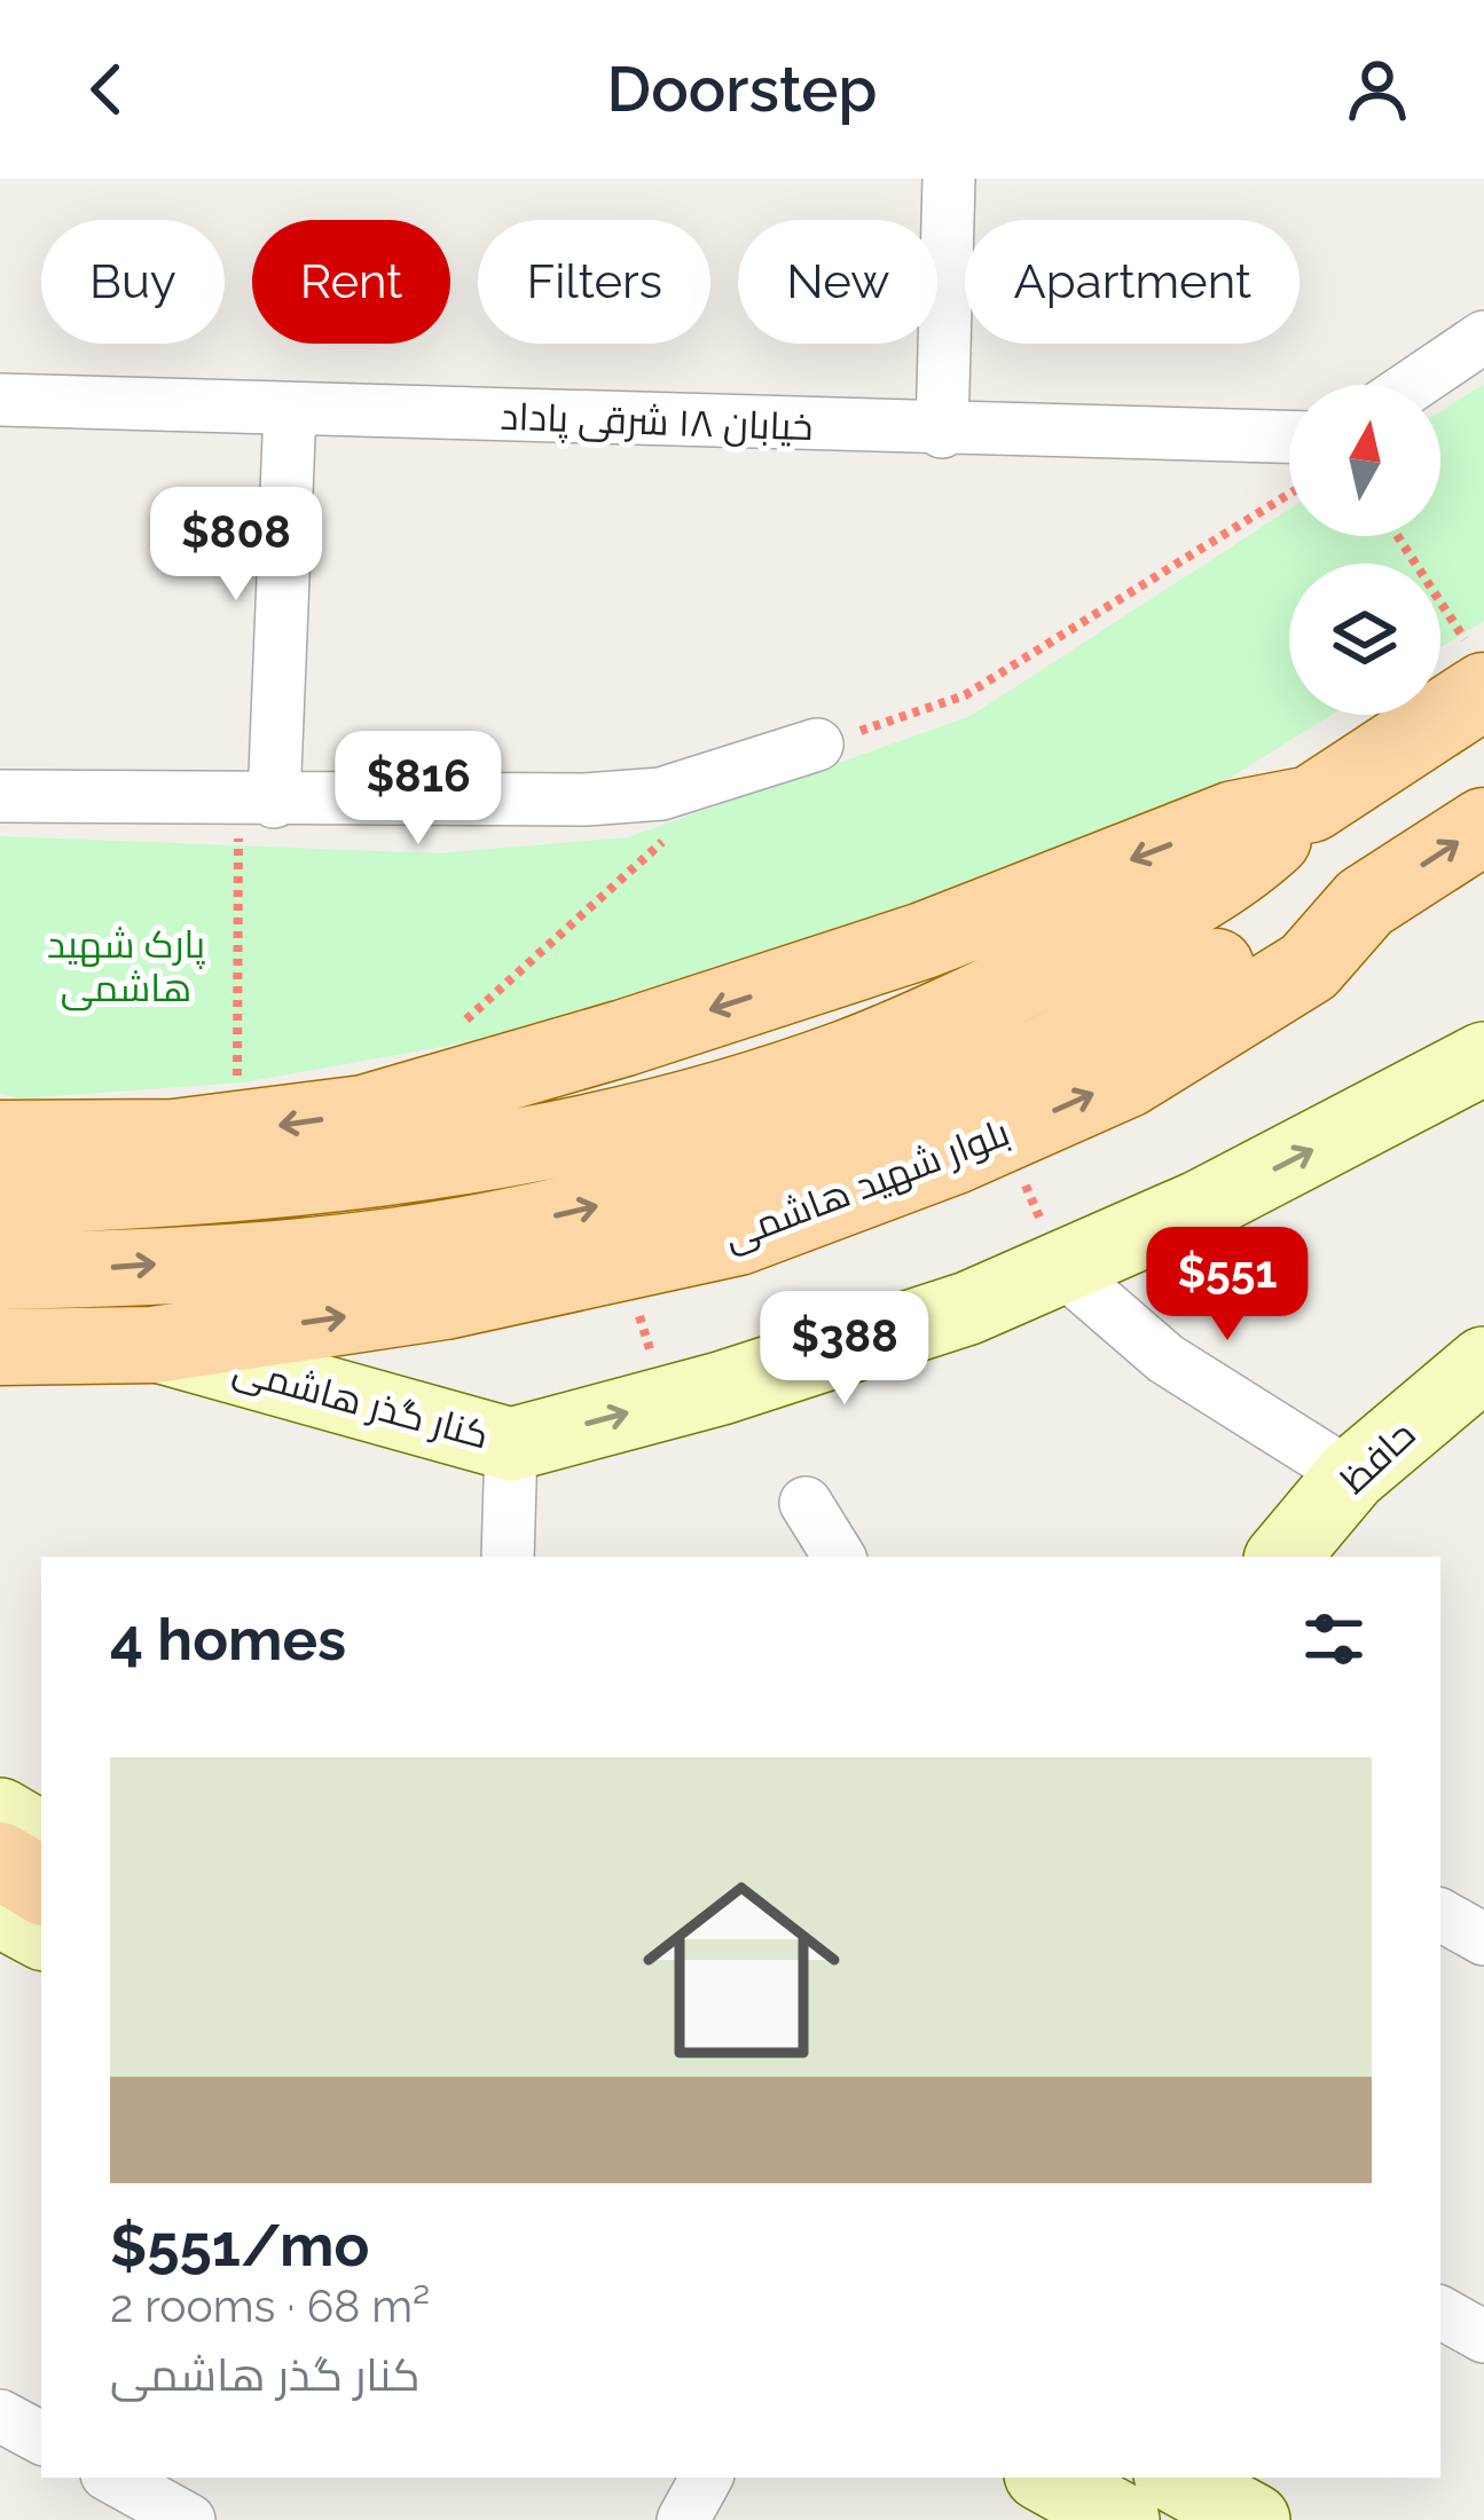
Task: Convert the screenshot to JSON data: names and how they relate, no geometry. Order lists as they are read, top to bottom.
{
  "streets": {
    "main road": ["بلوار شهید هاشمی", "کنار گذر هاشمی", "حافظ"],
    "street": ["خیابان ۱۸ شرقی پاداد"]
  },
  "crossings": [
    ["بلوار شهید هاشمی", "کنار گذر هاشمی"]
  ],
  "parks": ["پارک شهید هاشمی"],
  "north": "top",
  "page": {
    "header": "Doorstep",
    "chip": [
      "Buy",
      "Rent",
      "Filters",
      "New",
      "Apartment"
    ],
    "price": [
      "$808",
      "$816",
      "$551",
      "$388"
    ],
    "heading": "4 homes",
    "list": [
      {
        "name": "$551/mo",
        "note": "2 rooms · 68 m² · کنار گذر هاشمی"
      }
    ]
  }
}
